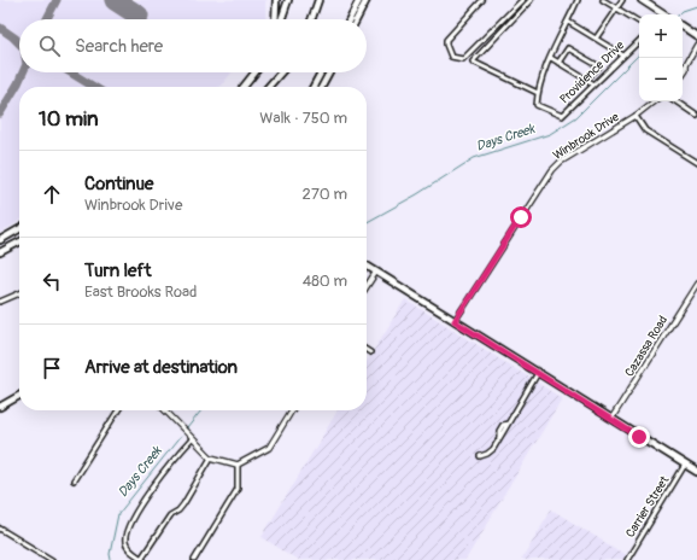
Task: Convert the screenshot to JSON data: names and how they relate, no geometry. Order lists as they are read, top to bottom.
{
  "streets": {
    "street": [
      "Providence Drive",
      "Winbrook Drive",
      "Cazassa Road",
      "Carrier Street"
    ]
  },
  "water": ["Days Creek"],
  "page": {
    "map_buttons": ["+", "−"],
    "search": "Search here",
    "heading": ["10 min", "Walk · 750 m"],
    "list": [
      ["Continue", "Winbrook Drive", "270 m"],
      ["Turn left", "East Brooks Road", "480 m"],
      "Arrive at destination"
    ]
  }
}
